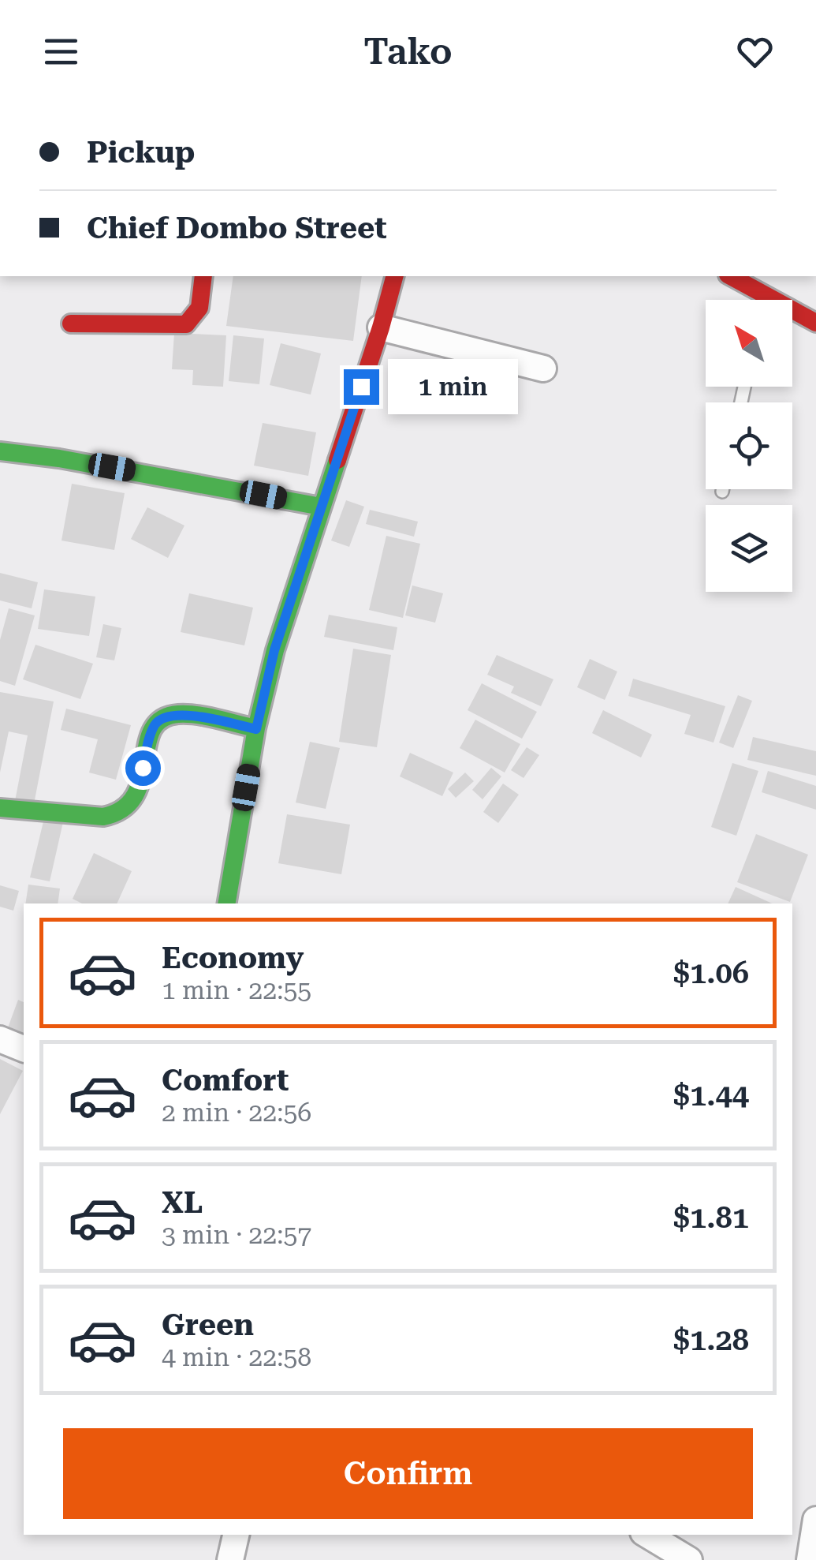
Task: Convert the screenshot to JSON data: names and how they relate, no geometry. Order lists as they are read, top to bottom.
{
  "north": "top left",
  "page": {
    "header": "Tako",
    "banner": ["Pickup", "Chief Dombo Street"],
    "bubble": "1 min",
    "list": [
      {
        "name": "Economy",
        "note": "1 min · 22:55",
        "value": "$1.06"
      },
      {
        "name": "Comfort",
        "note": "2 min · 22:56",
        "value": "$1.44"
      },
      {
        "name": "XL",
        "note": "3 min · 22:57",
        "value": "$1.81"
      },
      {
        "name": "Green",
        "note": "4 min · 22:58",
        "value": "$1.28"
      }
    ],
    "buttons": "Confirm"
  }
}
